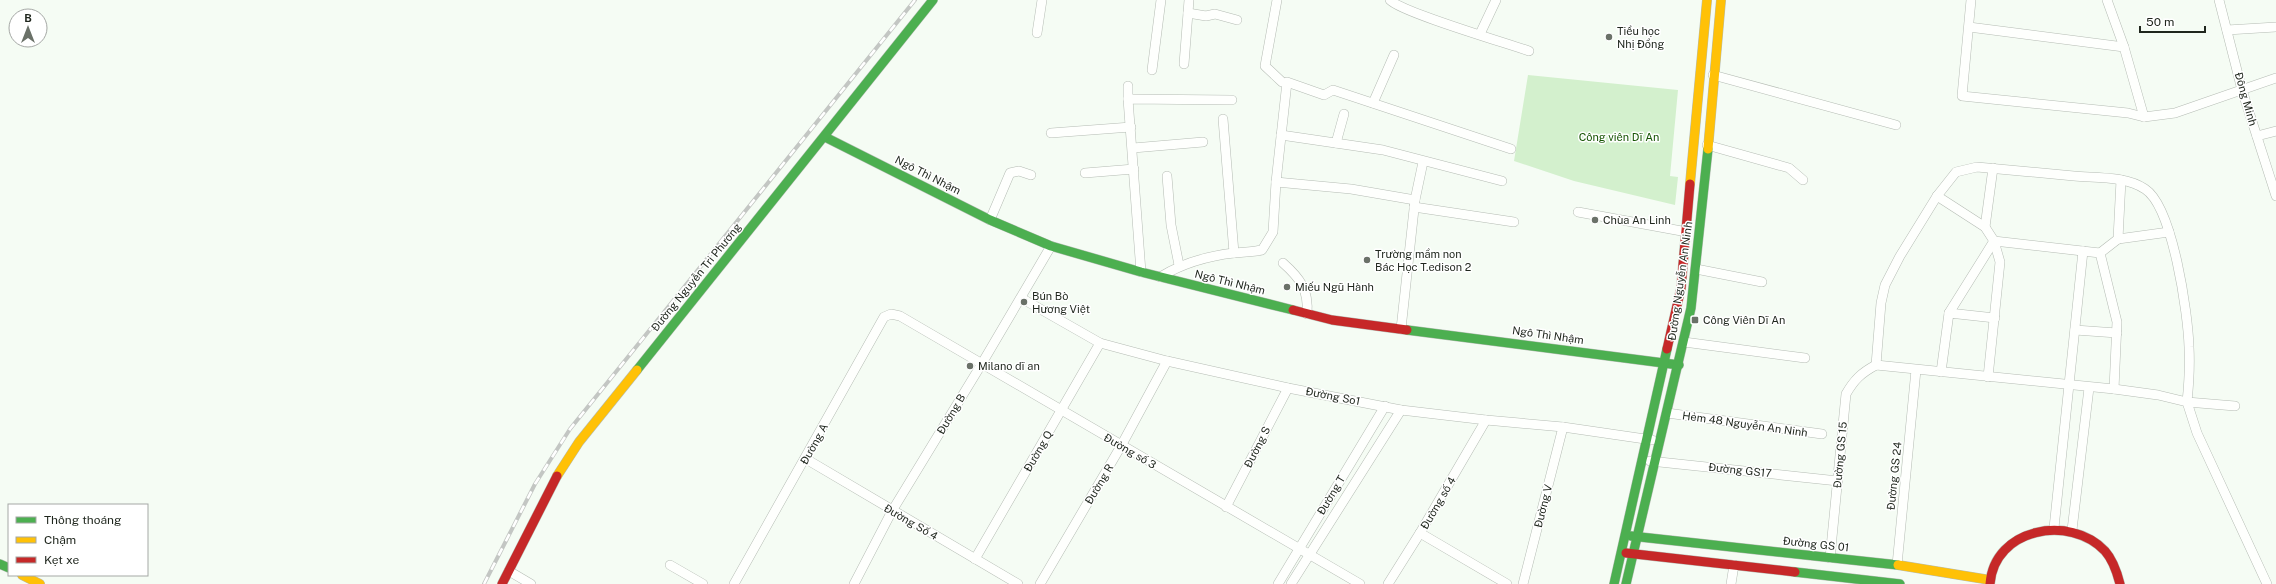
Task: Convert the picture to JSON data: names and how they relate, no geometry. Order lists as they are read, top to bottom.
{
  "streets": {
    "main road": [
      "Ngô Thì Nhậm",
      "Đường Nguyễn Tri Phương",
      "Đường Nguyễn An Ninh",
      "Đường GS 24",
      "Đường GS 01"
    ],
    "street": [
      "Đông Minh",
      "Đường So1",
      "Đường B",
      "Hẻm 48 Nguyễn An Ninh",
      "Đường A",
      "Đường S",
      "Đường Q",
      "Đường số 3",
      "Đường GS 15",
      "Đường GS17",
      "Đường R",
      "Đường T",
      "Đường số 4",
      "Đường V",
      "Đường Số 4"
    ]
  },
  "crossings": [
    ["Ngô Thì Nhậm", "Đường Nguyễn Tri Phương"],
    ["Ngô Thì Nhậm", "Đường Nguyễn An Ninh"],
    ["Ngô Thì Nhậm", "Đường B"],
    ["Đường Nguyễn An Ninh", "Đường So1"],
    ["Đường Nguyễn An Ninh", "Hẻm 48 Nguyễn An Ninh"],
    ["Đường Nguyễn An Ninh", "Đường GS17"],
    ["Đường Nguyễn An Ninh", "Đường GS 01"],
    ["Đường So1", "Đường B"],
    ["Đường So1", "Đường S"],
    ["Đường So1", "Đường Q"],
    ["Đường So1", "Đường R"],
    ["Đường So1", "Đường T"],
    ["Đường So1", "Đường số 4"],
    ["Đường So1", "Đường V"],
    ["Đường B", "Đường số 3"],
    ["Đường B", "Đường Số 4"],
    ["Đường A", "Đường số 3"],
    ["Đường A", "Đường Số 4"],
    ["Đường S", "Đường số 3"],
    ["Đường Q", "Đường số 3"],
    ["Đường Q", "Đường Số 4"],
    ["Đường số 3", "Đường R"],
    ["Đường số 3", "Đường T"],
    ["Đường GS 15", "Đường GS17"],
    ["Đường GS 15", "Đường GS 01"],
    ["Đường GS 24", "Đường GS 01"]
  ],
  "parks": ["Công viên Dĩ An"],
  "places": {
    "other": [
      "Tiểu học Nhị Đồng",
      "Chùa An Linh",
      "Trường mầm non Bác Học T.edison 2",
      "Miếu Ngũ Hành",
      "Bún Bò Hương Việt",
      "Milano dĩ an"
    ],
    "transit": ["Công Viên Dĩ An"]
  },
  "legend": ["Thông thoáng", "Chậm", "Kẹt xe"],
  "scale_bar": "50 m",
  "north": "top"
}
